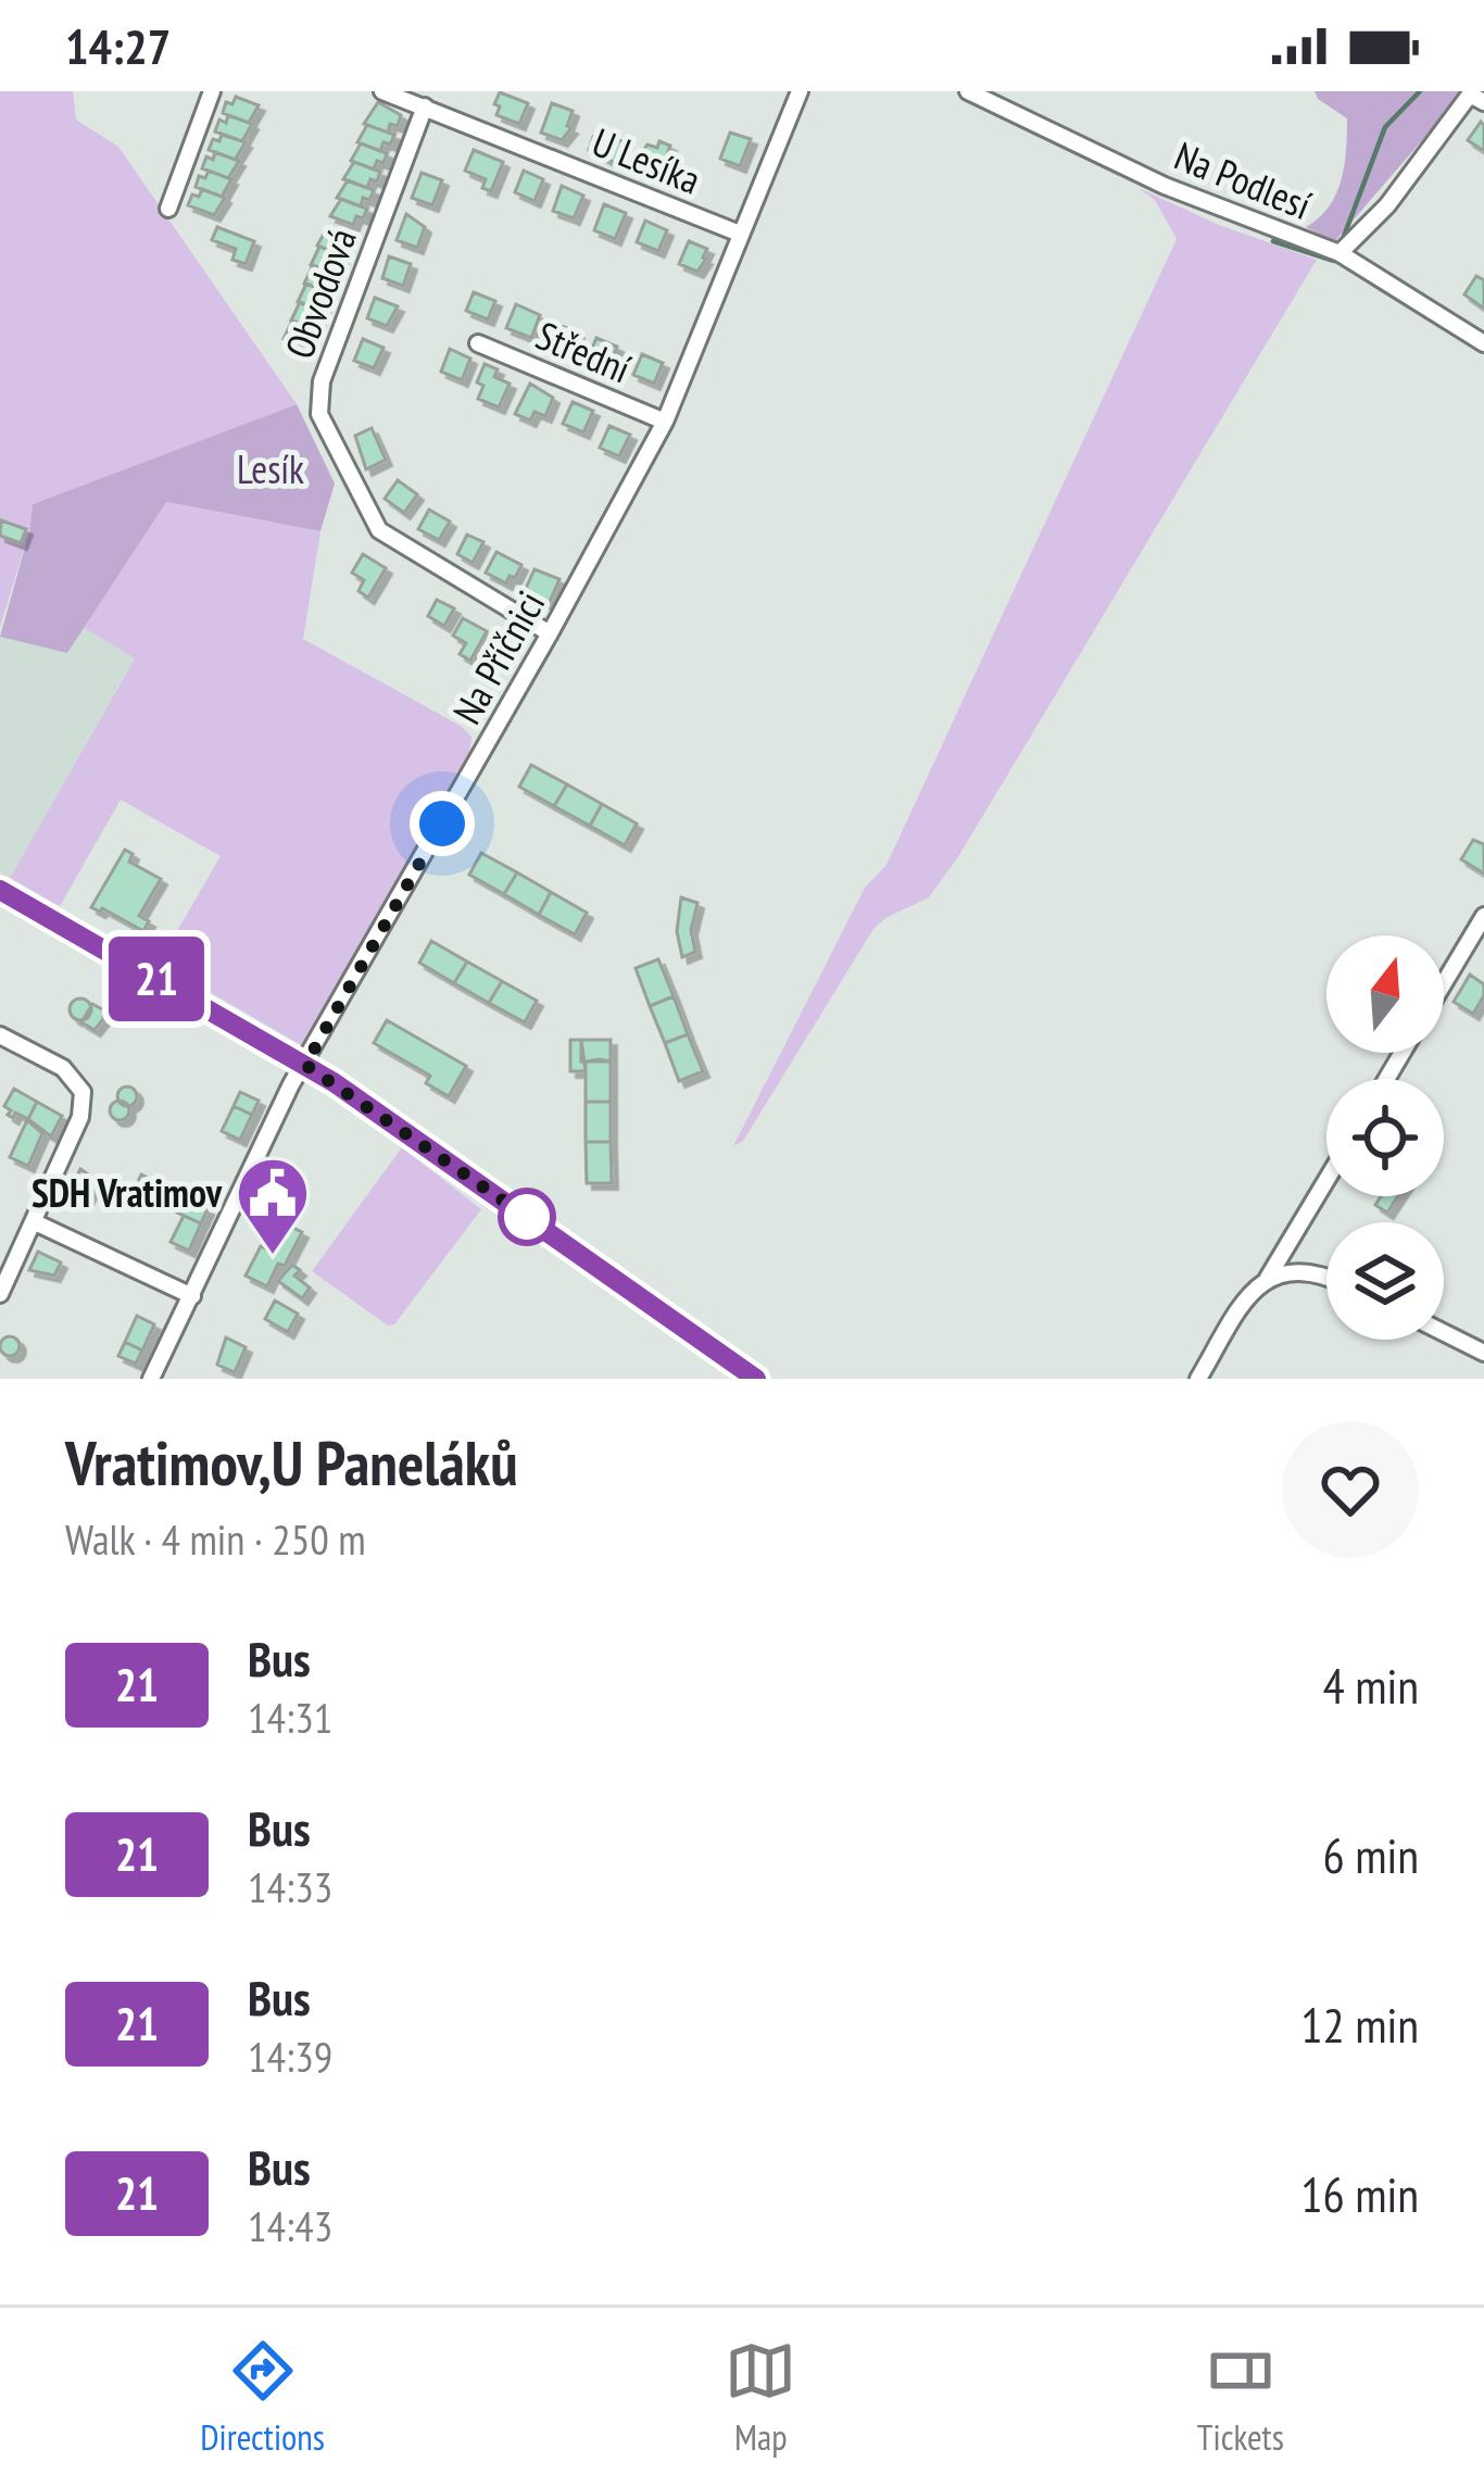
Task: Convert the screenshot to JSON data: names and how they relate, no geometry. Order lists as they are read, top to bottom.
{
  "streets": {
    "street": [
      "U Lesíka",
      "Na Podlesí",
      "Obvodová",
      "Střední",
      "Na Příčnici"
    ]
  },
  "crossings": [
    ["U Lesíka", "Obvodová"],
    ["U Lesíka", "Na Příčnici"],
    ["Obvodová", "Na Příčnici"],
    ["Střední", "Na Příčnici"]
  ],
  "parks": ["Lesík"],
  "places": {
    "public building": ["SDH Vratimov"]
  },
  "lines": ["bus line 21"],
  "north": "top",
  "page": {
    "status": "14:27",
    "on_map": "21",
    "heading": ["Vratimov,U Paneláků", "Walk · 4 min · 250 m"],
    "list": [
      {
        "mark": "21",
        "name": "Bus",
        "note": "14:31",
        "value": "4 min"
      },
      {
        "mark": "21",
        "name": "Bus",
        "note": "14:33",
        "value": "6 min"
      },
      {
        "mark": "21",
        "name": "Bus",
        "note": "14:39",
        "value": "12 min"
      },
      {
        "mark": "21",
        "name": "Bus",
        "note": "14:43",
        "value": "16 min"
      }
    ],
    "tabs": ["Directions", "Map", "Tickets"]
  }
}
